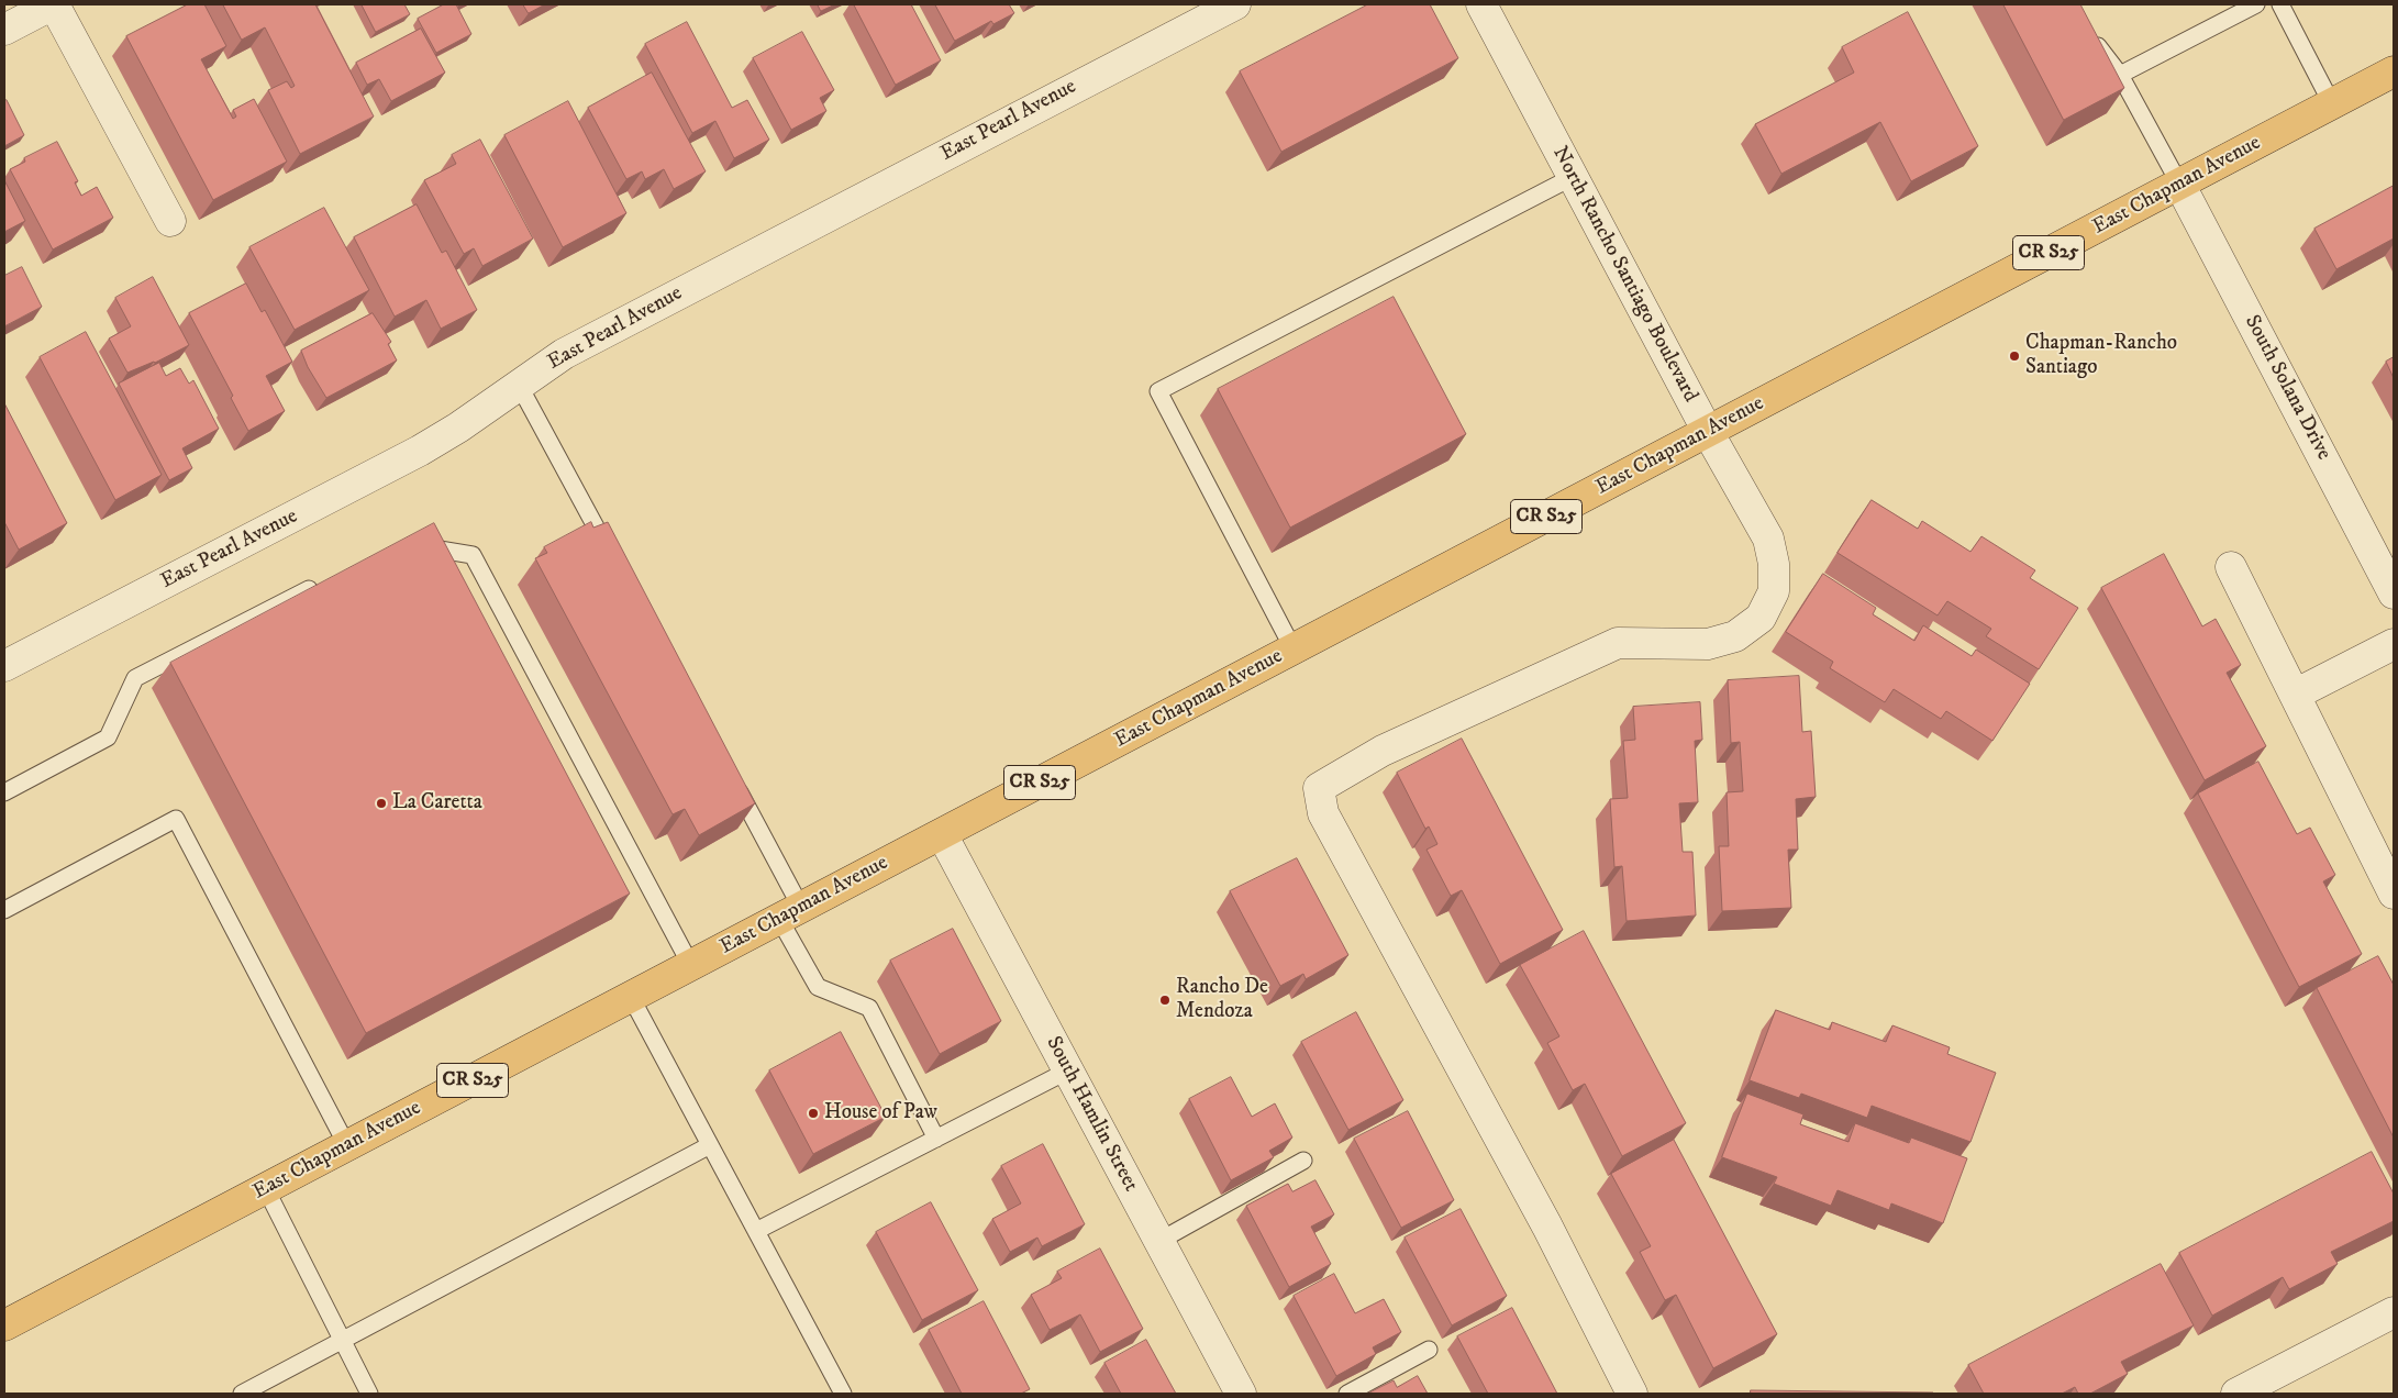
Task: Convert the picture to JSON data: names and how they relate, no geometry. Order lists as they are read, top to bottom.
{
  "streets": {
    "main road": ["East Chapman Avenue", "CR S25"],
    "street": [
      "East Pearl Avenue",
      "North Rancho Santiago Boulevard",
      "South Solana Drive",
      "South Hamlin Street"
    ]
  },
  "crossings": [
    ["East Chapman Avenue", "North Rancho Santiago Boulevard"],
    ["East Chapman Avenue", "South Solana Drive"],
    ["East Chapman Avenue", "South Hamlin Street"]
  ],
  "places": [
    "Chapman-Rancho Santiago",
    "La Caretta",
    "Rancho De Mendoza",
    "House of Paw"
  ]
}
